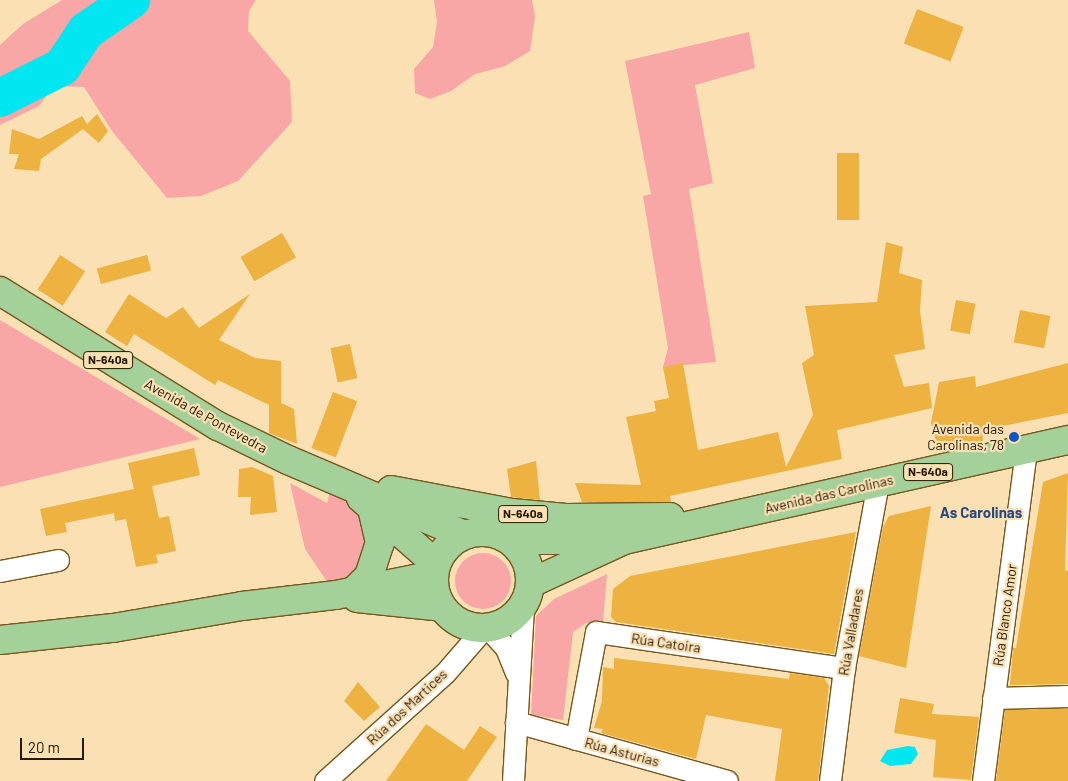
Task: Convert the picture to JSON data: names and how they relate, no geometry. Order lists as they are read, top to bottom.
{
  "streets": {
    "main road": ["N-640a", "Avenida de Pontevedra", "Avenida das Carolinas"],
    "street": [
      "Rúa Blanco Amor",
      "Rúa Valladares",
      "Rúa Catoira",
      "Rúa dos Martices",
      "Rúa Asturias"
    ]
  },
  "crossings": [
    ["N-640a", "Avenida de Pontevedra"],
    ["N-640a", "Avenida das Carolinas"],
    ["N-640a", "Rúa dos Martices"],
    ["Avenida das Carolinas", "Rúa Blanco Amor"],
    ["Avenida das Carolinas", "Rúa Valladares"],
    ["Rúa Valladares", "Rúa Catoira"],
    ["Rúa Catoira", "Rúa Asturias"]
  ],
  "districts": ["As Carolinas"],
  "places": ["Avenida das Carolinas, 78"],
  "scale_bar": "20 m"
}
